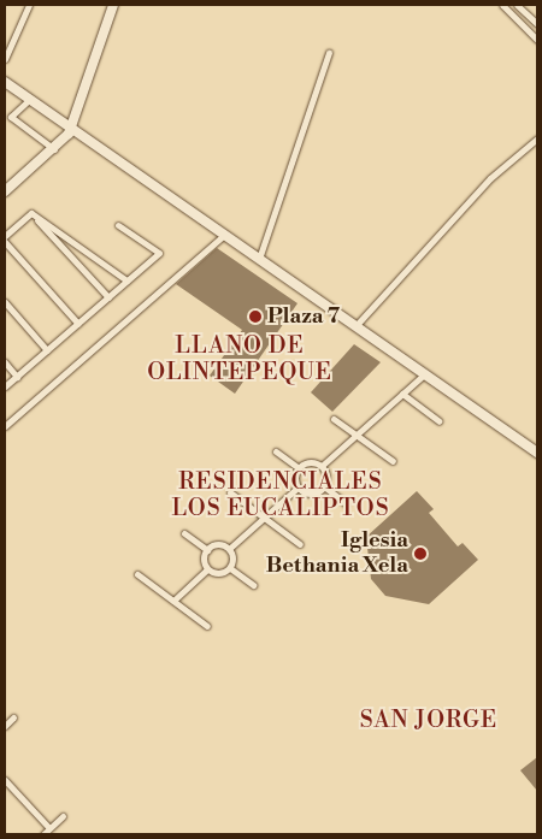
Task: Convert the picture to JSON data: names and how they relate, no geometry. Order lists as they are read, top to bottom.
{
  "districts": ["LLANO DE OLINTEPEQUE", "RESIDENCIALES LOS EUCALIPTOS", "SAN JORGE"],
  "places": ["Plaza 7", "Iglesia Bethania Xela"]
}
